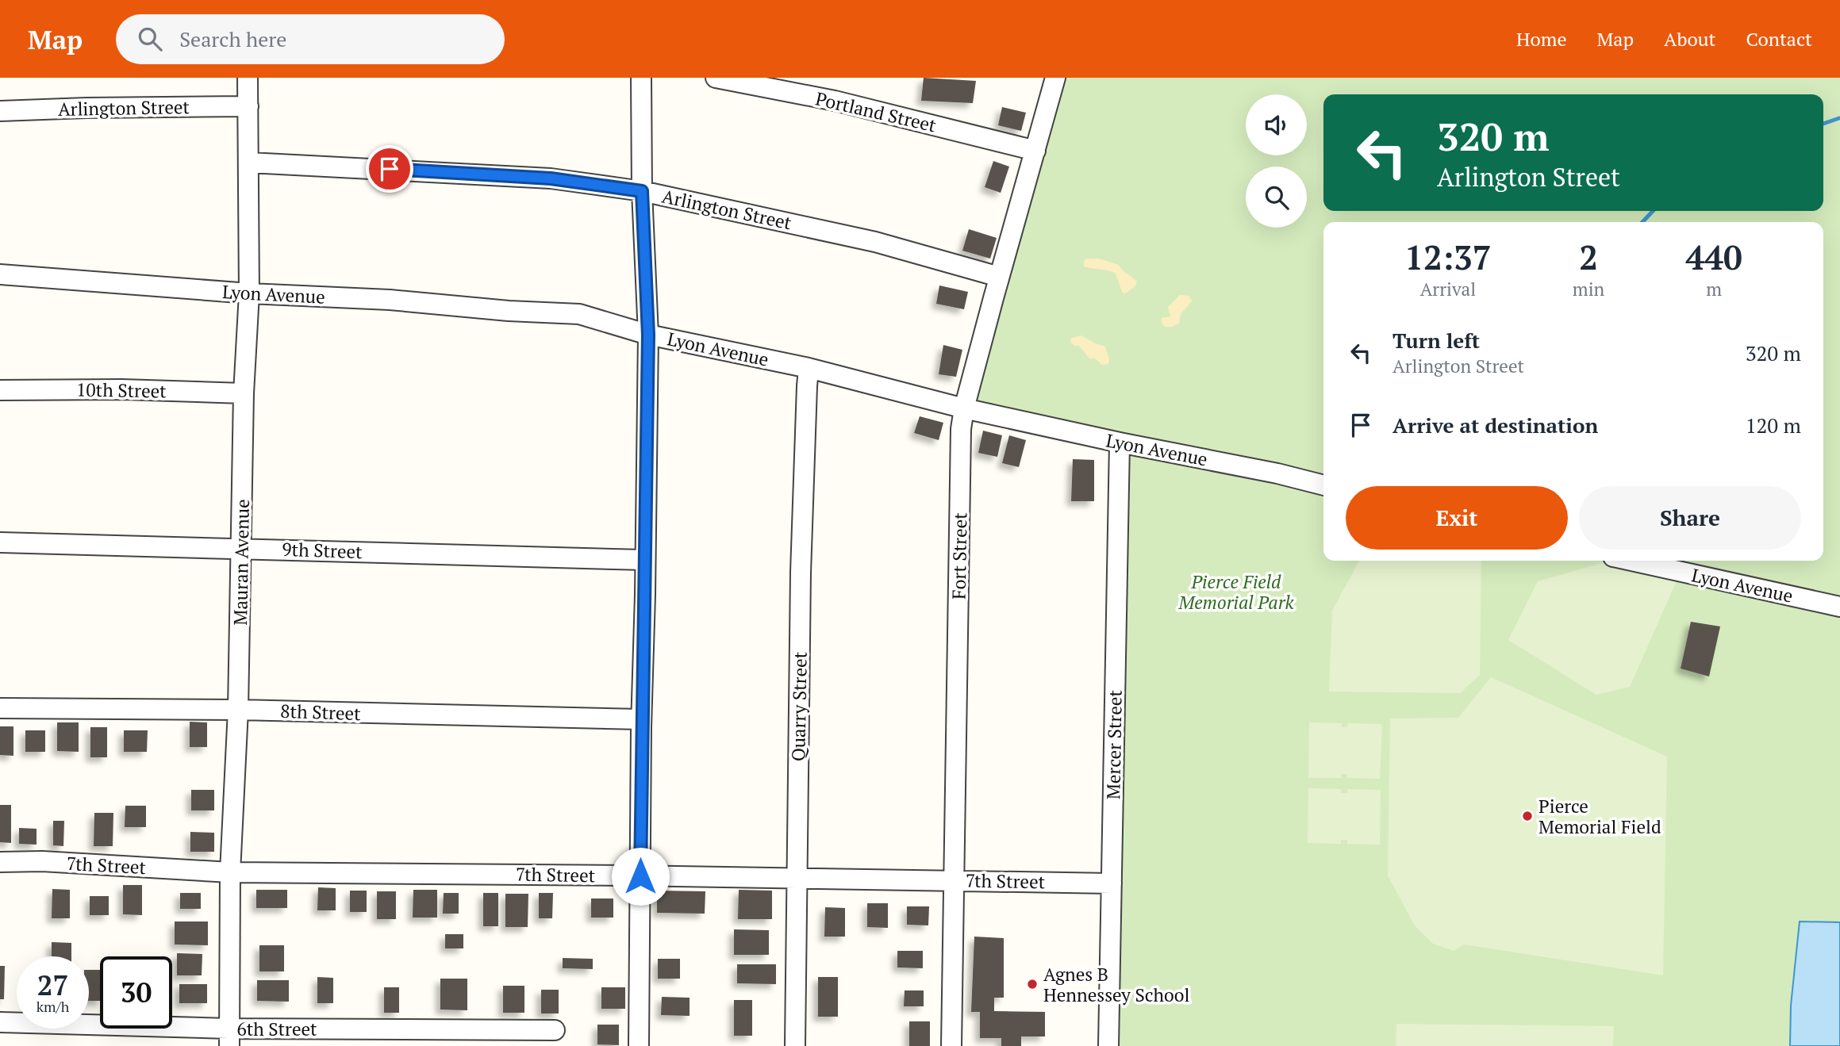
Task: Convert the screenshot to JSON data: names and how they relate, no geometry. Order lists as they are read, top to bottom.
{
  "streets": {
    "street": [
      "Arlington Street",
      "Portland Street",
      "Lyon Avenue",
      "10th Street",
      "9th Street",
      "Fort Street",
      "Mauran Avenue",
      "Quarry Street",
      "8th Street",
      "Mercer Street",
      "7th Street",
      "6th Street"
    ]
  },
  "crossings": [
    ["Arlington Street", "Fort Street"],
    ["Arlington Street", "Mauran Avenue"],
    ["Portland Street", "Fort Street"],
    ["Lyon Avenue", "Fort Street"],
    ["Lyon Avenue", "Mauran Avenue"],
    ["Lyon Avenue", "Quarry Street"],
    ["Lyon Avenue", "Mercer Street"],
    ["10th Street", "Mauran Avenue"],
    ["9th Street", "Mauran Avenue"],
    ["Fort Street", "7th Street"],
    ["Mauran Avenue", "8th Street"],
    ["Mauran Avenue", "7th Street"],
    ["Mauran Avenue", "6th Street"],
    ["Quarry Street", "7th Street"],
    ["Mercer Street", "7th Street"]
  ],
  "parks": ["Pierce Field Memorial Park"],
  "places": ["Pierce Memorial Field", "Agnes B Hennessey School"],
  "page": {
    "header": "Map",
    "search": "Search here",
    "nav": [
      "Home",
      "Map",
      "About",
      "Contact"
    ],
    "turn": ["320 m", "Arlington Street"],
    "eta": [
      "12:37",
      "Arrival",
      "2",
      "min",
      "440",
      "m"
    ],
    "list": [
      {
        "name": "Turn left",
        "note": "Arlington Street",
        "value": "320 m"
      },
      {
        "name": "Arrive at destination",
        "value": "120 m"
      }
    ],
    "buttons": ["Exit", "Share"],
    "speed": "27 km/h",
    "limit": "30"
  }
}
